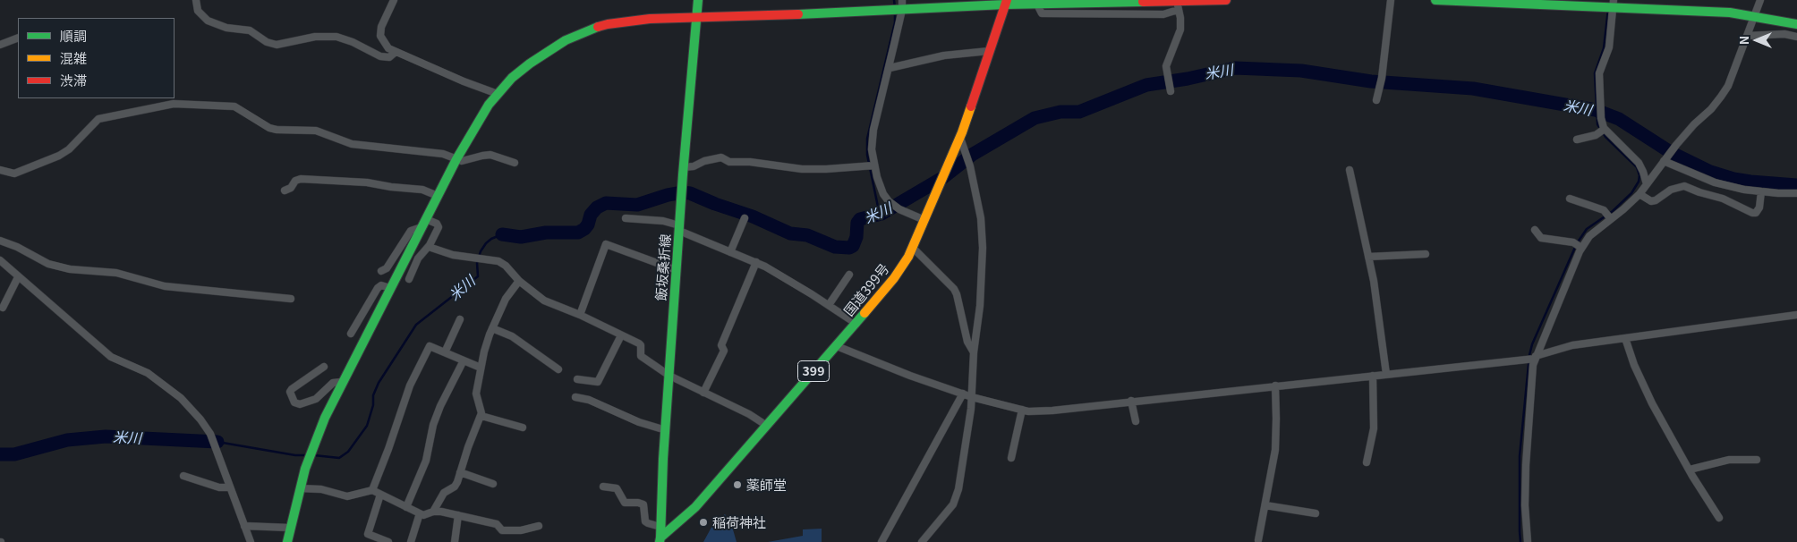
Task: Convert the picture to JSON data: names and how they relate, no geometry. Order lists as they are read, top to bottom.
{
  "streets": {
    "main road": ["飯坂桑折線", "国道399号", "399"]
  },
  "crossings": [
    ["飯坂桑折線", "国道399号"]
  ],
  "water": ["米川"],
  "places": ["薬師堂", "稲荷神社"],
  "legend": ["順調", "混雑", "渋滞"],
  "north": "left"
}
